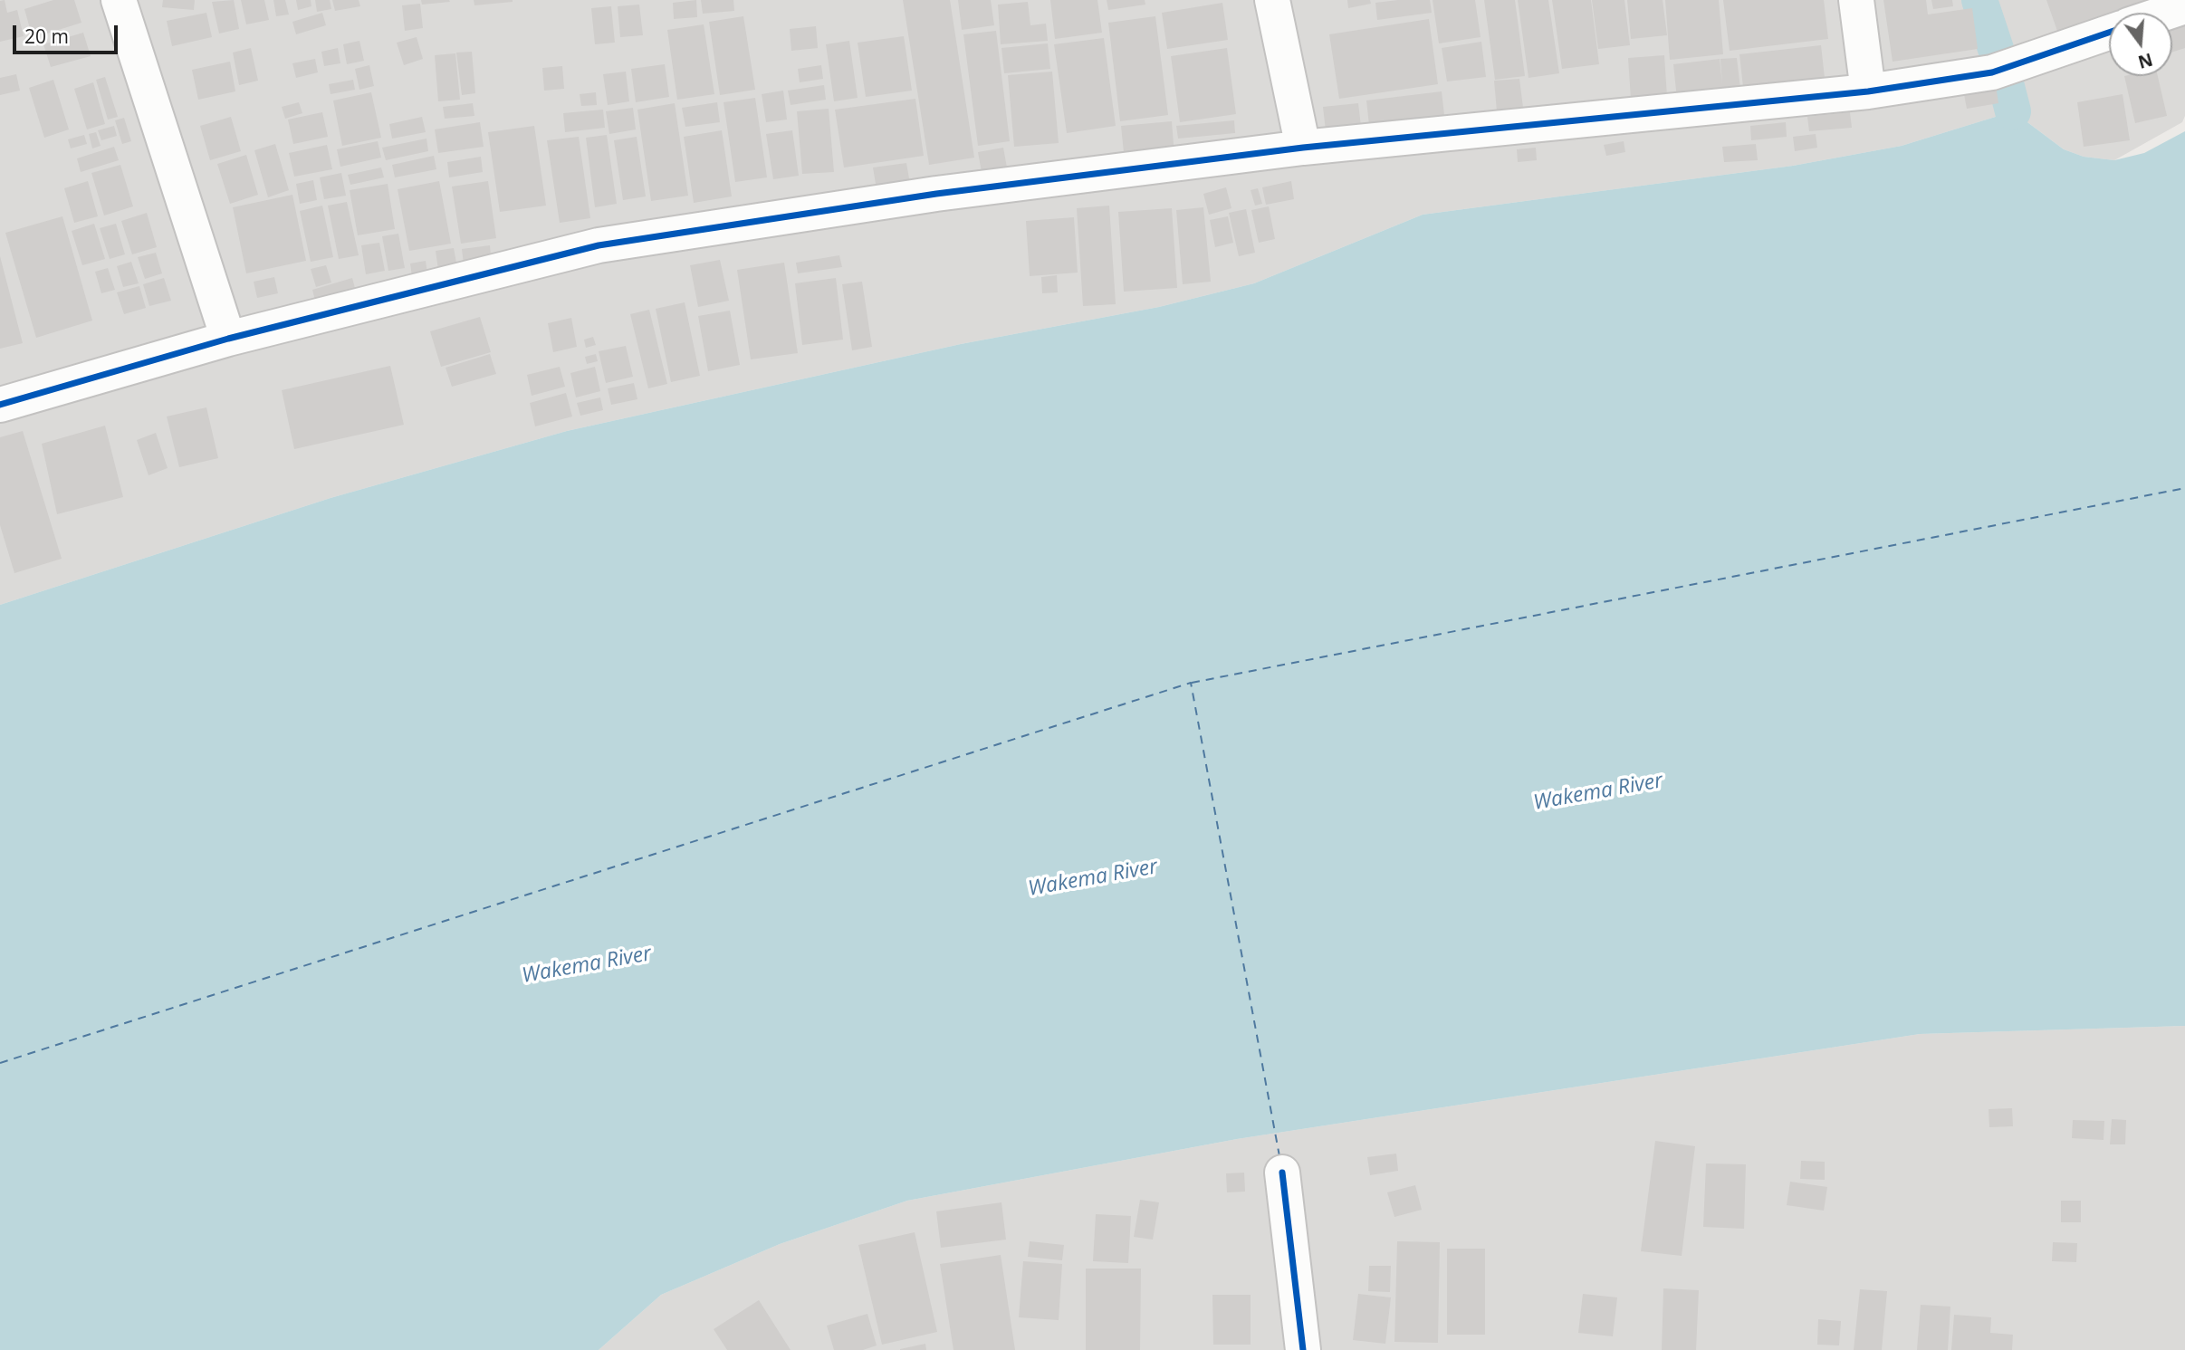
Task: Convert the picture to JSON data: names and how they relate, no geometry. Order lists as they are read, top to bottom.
{
  "water": ["Wakema River"],
  "scale_bar": "20 m",
  "north": "bottom"
}
